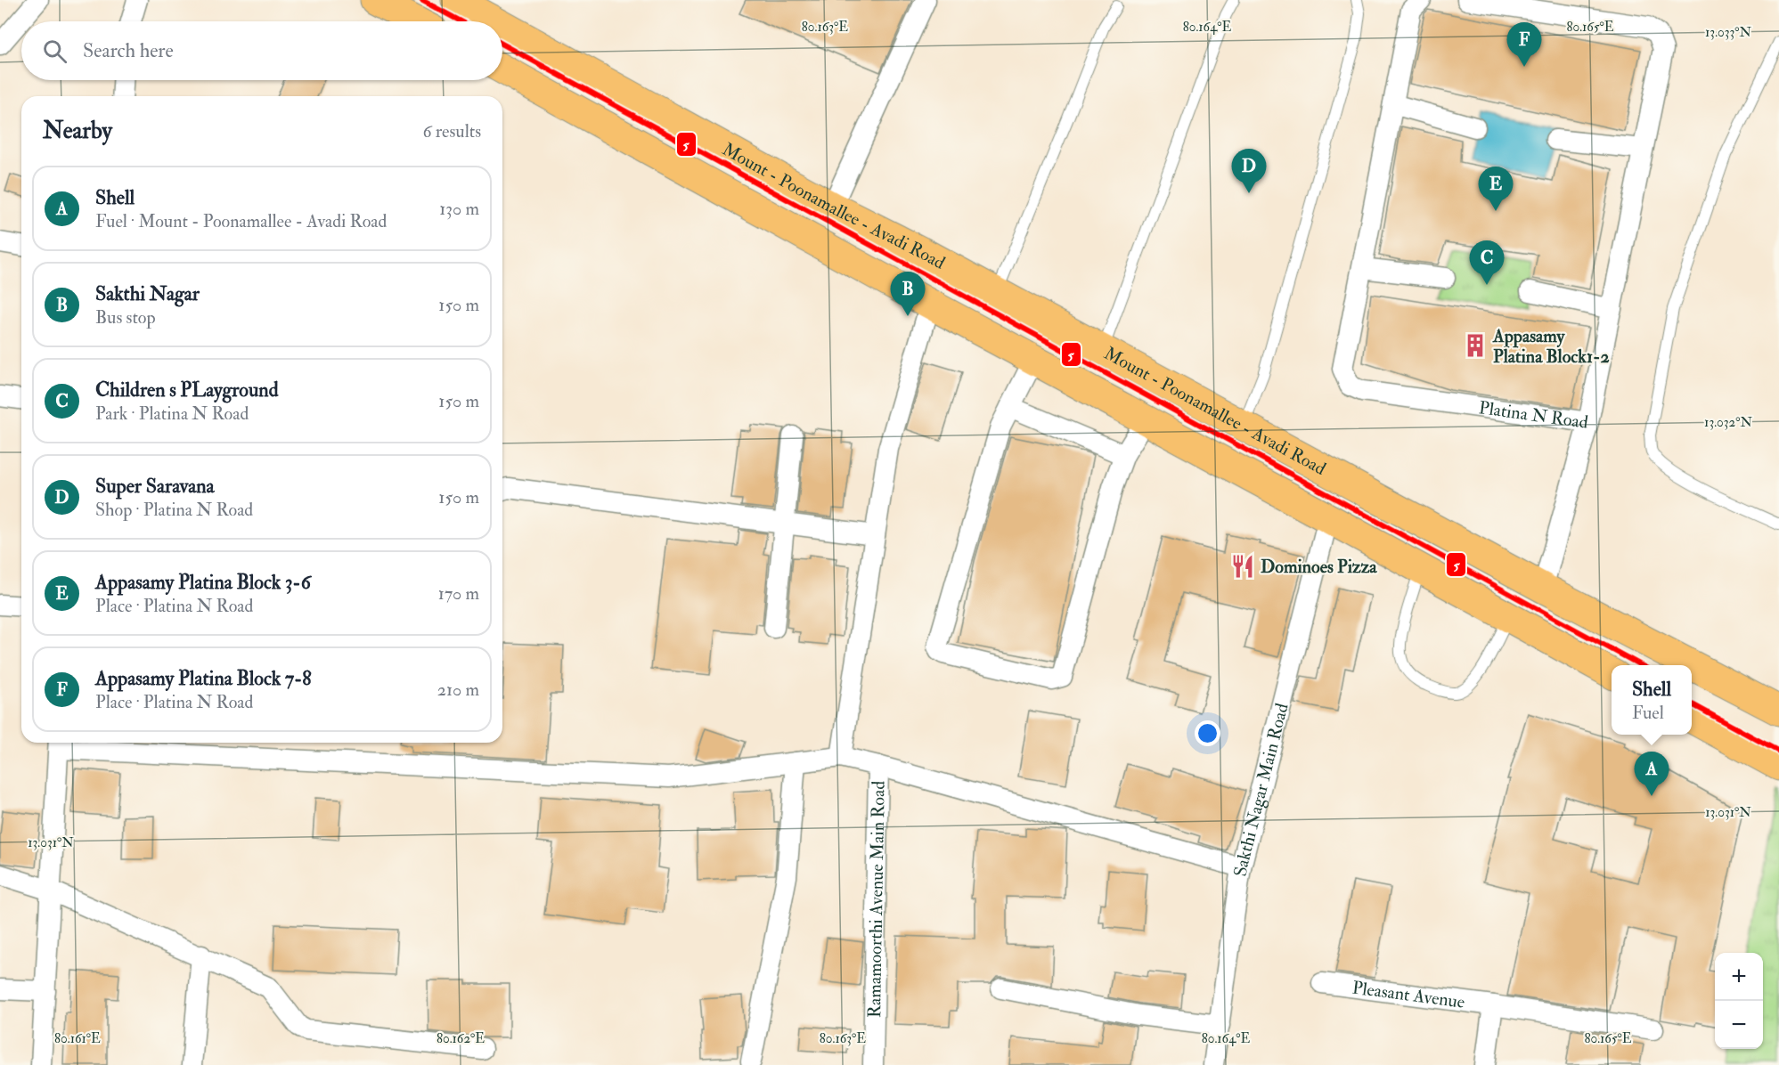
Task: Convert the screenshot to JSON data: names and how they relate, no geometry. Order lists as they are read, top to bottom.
{
  "streets": {
    "main road": ["Mount - Poonamallee - Avadi Road"],
    "street": [
      "Platina N Road",
      "Sakthi Nagar Main Road",
      "Ramamoorthi Avenue Main Road",
      "Pleasant Avenue"
    ]
  },
  "places": {
    "building": ["Appasamy Platina Block1-2"],
    "restaurant": ["Dominoes Pizza"]
  },
  "lines": ["transit line 5"],
  "page": {
    "search": "Search here",
    "pins": [
      "F",
      "D",
      "E",
      "C",
      "B",
      "A"
    ],
    "heading": ["Nearby", "6 results"],
    "list": [
      {
        "mark": "A",
        "name": "Shell",
        "note": "Fuel · Mount - Poonamallee - Avadi Road",
        "value": "130 m"
      },
      {
        "mark": "B",
        "name": "Sakthi Nagar",
        "note": "Bus stop",
        "value": "150 m"
      },
      {
        "mark": "C",
        "name": "Children s PLayground",
        "note": "Park · Platina N Road",
        "value": "150 m"
      },
      {
        "mark": "D",
        "name": "Super Saravana",
        "note": "Shop · Platina N Road",
        "value": "150 m"
      },
      {
        "mark": "E",
        "name": "Appasamy Platina Block 3-6",
        "note": "Place · Platina N Road",
        "value": "170 m"
      },
      {
        "mark": "F",
        "name": "Appasamy Platina Block 7-8",
        "note": "Place · Platina N Road",
        "value": "210 m"
      }
    ],
    "popup": ["Shell", "Fuel"],
    "map_buttons": ["+", "−"]
  },
  "coordinates": [
    "80.163°E",
    "80.164°E",
    "80.165°E",
    "13.033°N",
    "13.032°N",
    "13.031°N",
    "80.161°E",
    "80.162°E"
  ]
}
